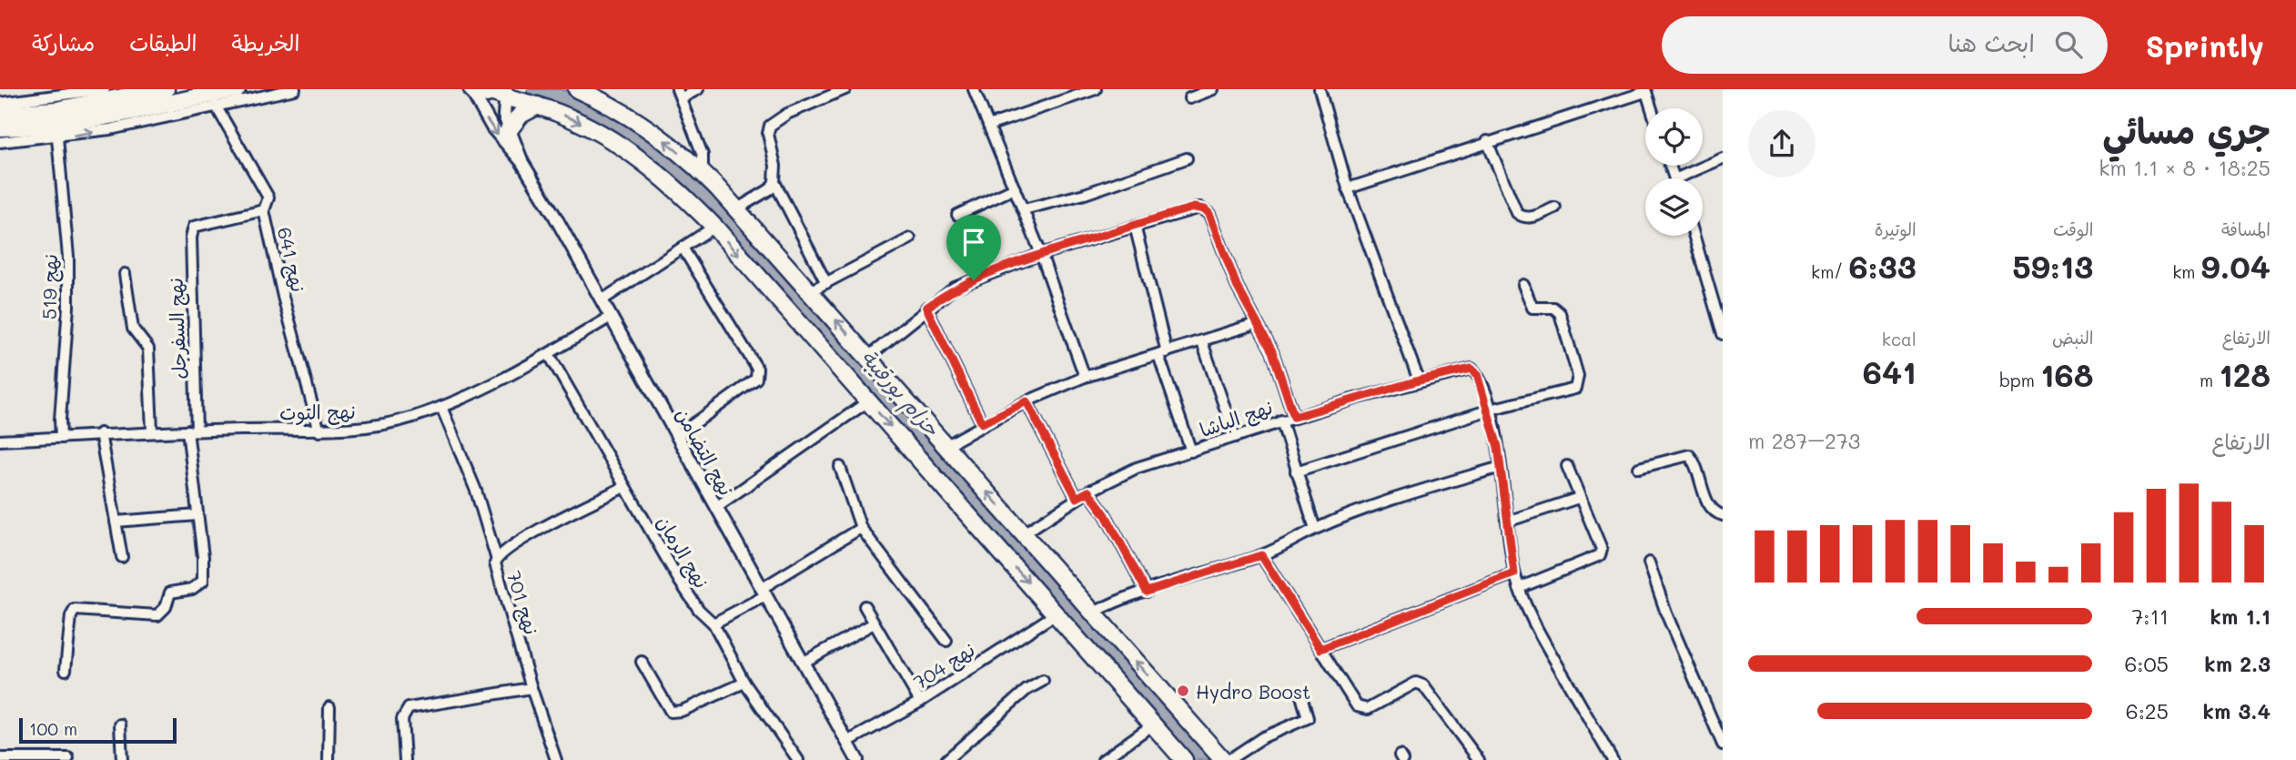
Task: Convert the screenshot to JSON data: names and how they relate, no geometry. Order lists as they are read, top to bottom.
{
  "streets": {
    "street": [
      "نهج 641",
      "نهج 519",
      "نهج السفرجل",
      "نهج التوت",
      "نهج الباشا",
      "نهج التضامن",
      "نهج الرمان",
      "نهج 701",
      "نهج 704"
    ]
  },
  "crossings": [
    ["نهج 641", "نهج السفرجل"],
    ["نهج 641", "نهج التوت"],
    ["نهج 519", "نهج التوت"],
    ["نهج السفرجل", "نهج التوت"],
    ["نهج التوت", "نهج التضامن"],
    ["نهج التوت", "نهج الرمان"],
    ["نهج التضامن", "نهج 704"],
    ["نهج الرمان", "نهج 701"]
  ],
  "water": ["حزام بورقيبة"],
  "places": ["Hydro Boost"],
  "scale_bar": "100 m",
  "page": {
    "header": "Sprintly",
    "search": "ابحث هنا",
    "nav": ["الخريطة", "الطبقات", "مشاركة"],
    "heading": ["جري مسائي", "18:25 · 8 × 1.1 km"],
    "stats": [
      ["المسافة", "9.04 km"],
      ["الوقت", "59:13"],
      ["الوتيرة", "6:33 /km"],
      ["الارتفاع", "128 m"],
      ["النبض", "168 bpm"],
      ["kcal", "641"]
    ],
    "chart": ["الارتفاع", "273–287 m"],
    "list": [
      {
        "name": "1.1 km",
        "note": "7:11"
      },
      {
        "name": "2.3 km",
        "note": "6:05"
      },
      {
        "name": "3.4 km",
        "note": "6:25"
      }
    ],
    "scale": "100 m"
  }
}
